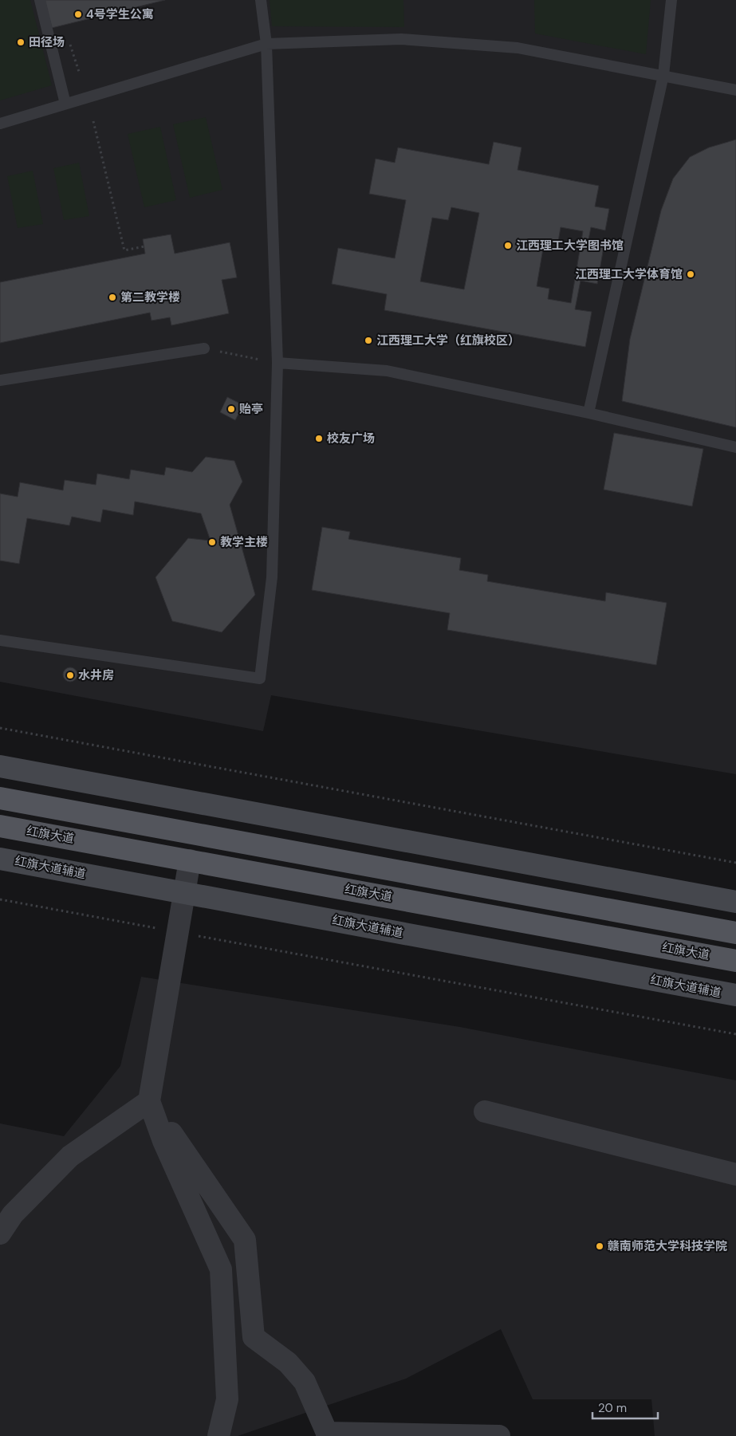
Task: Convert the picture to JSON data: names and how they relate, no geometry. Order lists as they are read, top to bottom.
{
  "streets": {
    "main road": ["红旗大道", "红旗大道辅道"]
  },
  "places": [
    "4号学生公寓",
    "田径场",
    "江西理工大学图书馆",
    "江西理工大学体育馆",
    "第二教学楼",
    "江西理工大学（红旗校区）",
    "贻亭",
    "校友广场",
    "教学主楼",
    "水井房",
    "赣南师范大学科技学院"
  ],
  "scale_bar": "20 m"
}
